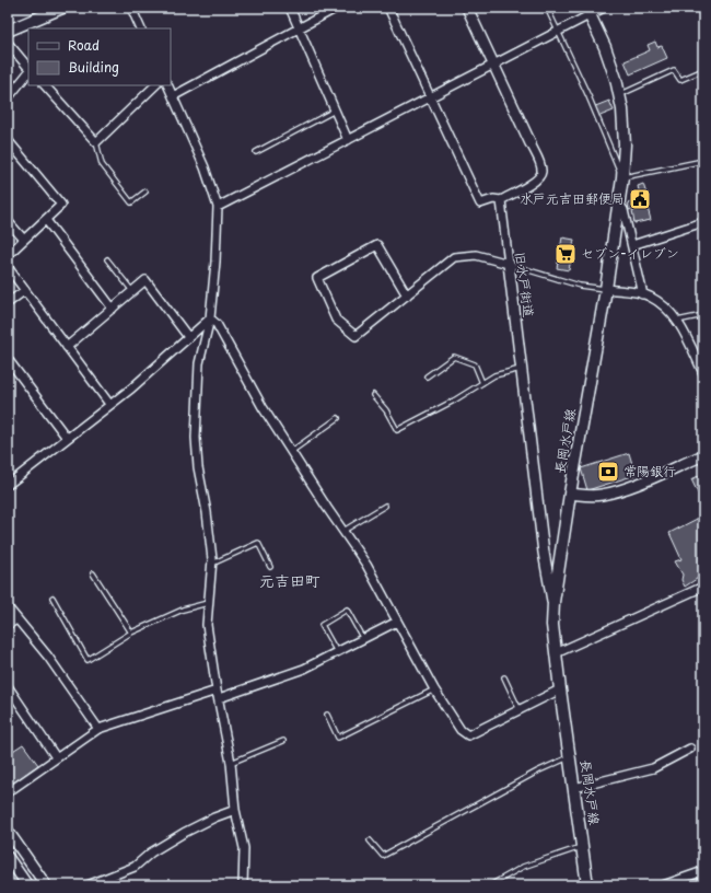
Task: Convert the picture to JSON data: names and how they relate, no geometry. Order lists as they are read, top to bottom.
{
  "streets": {
    "main road": ["長岡水戸線"],
    "street": ["旧水戸街道"]
  },
  "crossings": [
    ["旧水戸街道", "長岡水戸線"]
  ],
  "districts": ["元吉田町"],
  "places": {
    "public building": ["水戸元吉田郵便局"],
    "supermarket": ["セブン-イレブン"],
    "bank": ["常陽銀行"]
  },
  "legend": ["Road", "Building"]
}
